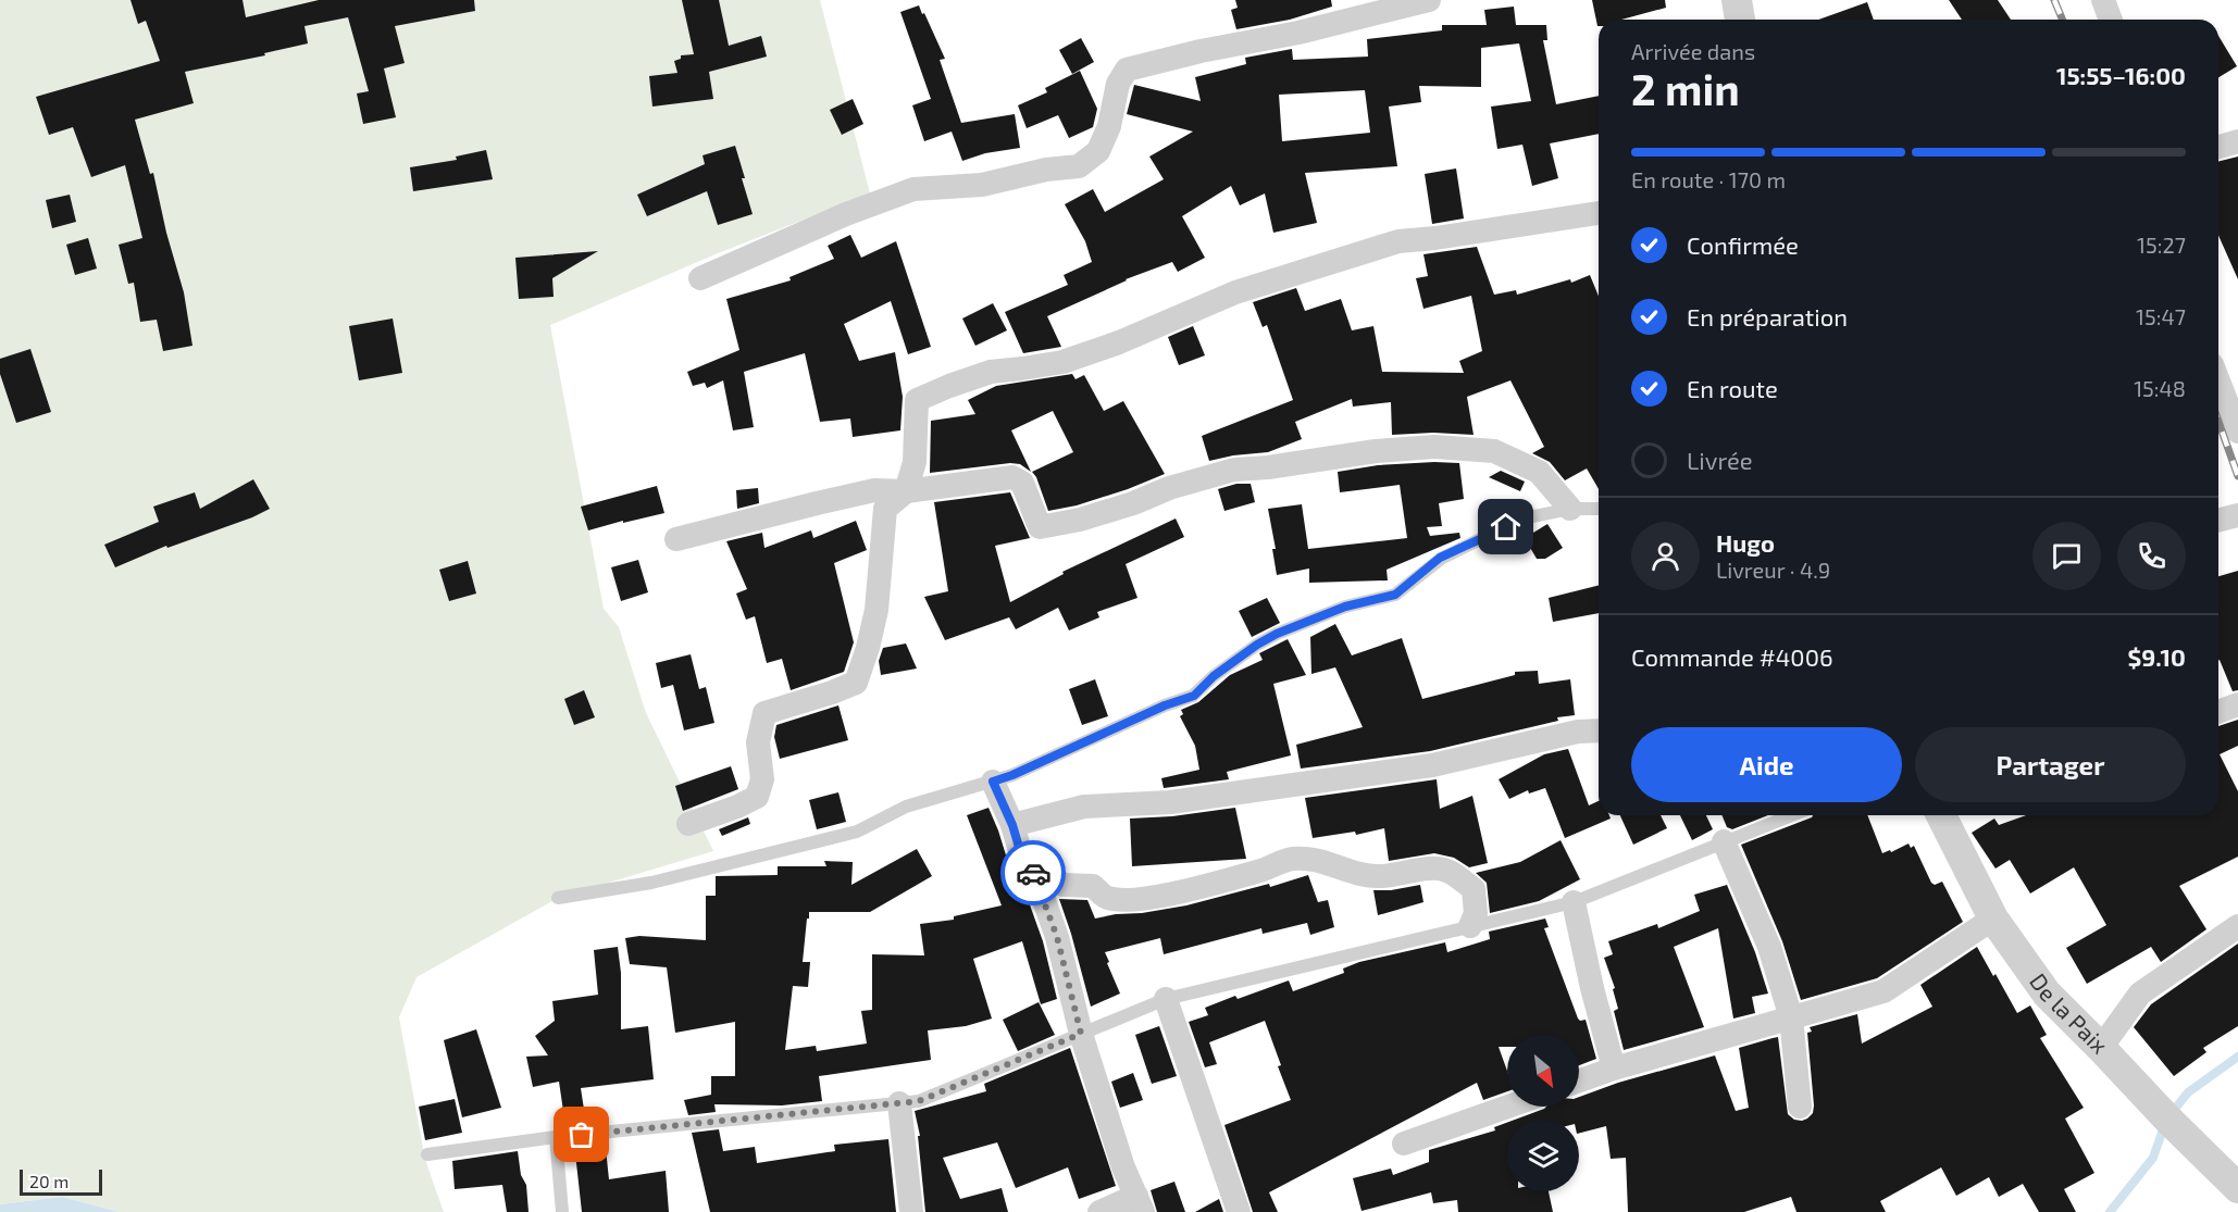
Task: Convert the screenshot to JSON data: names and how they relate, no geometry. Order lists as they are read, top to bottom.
{
  "streets": {
    "street": ["De la Paix"]
  },
  "scale_bar": "20 m",
  "north": "bottom right",
  "page": {
    "heading": ["2 min", "Arrivée dans", "15:55–16:00"],
    "panel": [
      "Hugo",
      "Livreur · 4.9",
      "Commande #4006",
      "$9.10"
    ],
    "bar": "En route · 170 m",
    "list": [
      ["Confirmée", "15:27"],
      ["En préparation", "15:47"],
      ["En route", "15:48"],
      "Livrée"
    ],
    "buttons": ["Aide", "Partager"],
    "scale": "20 m"
  }
}
